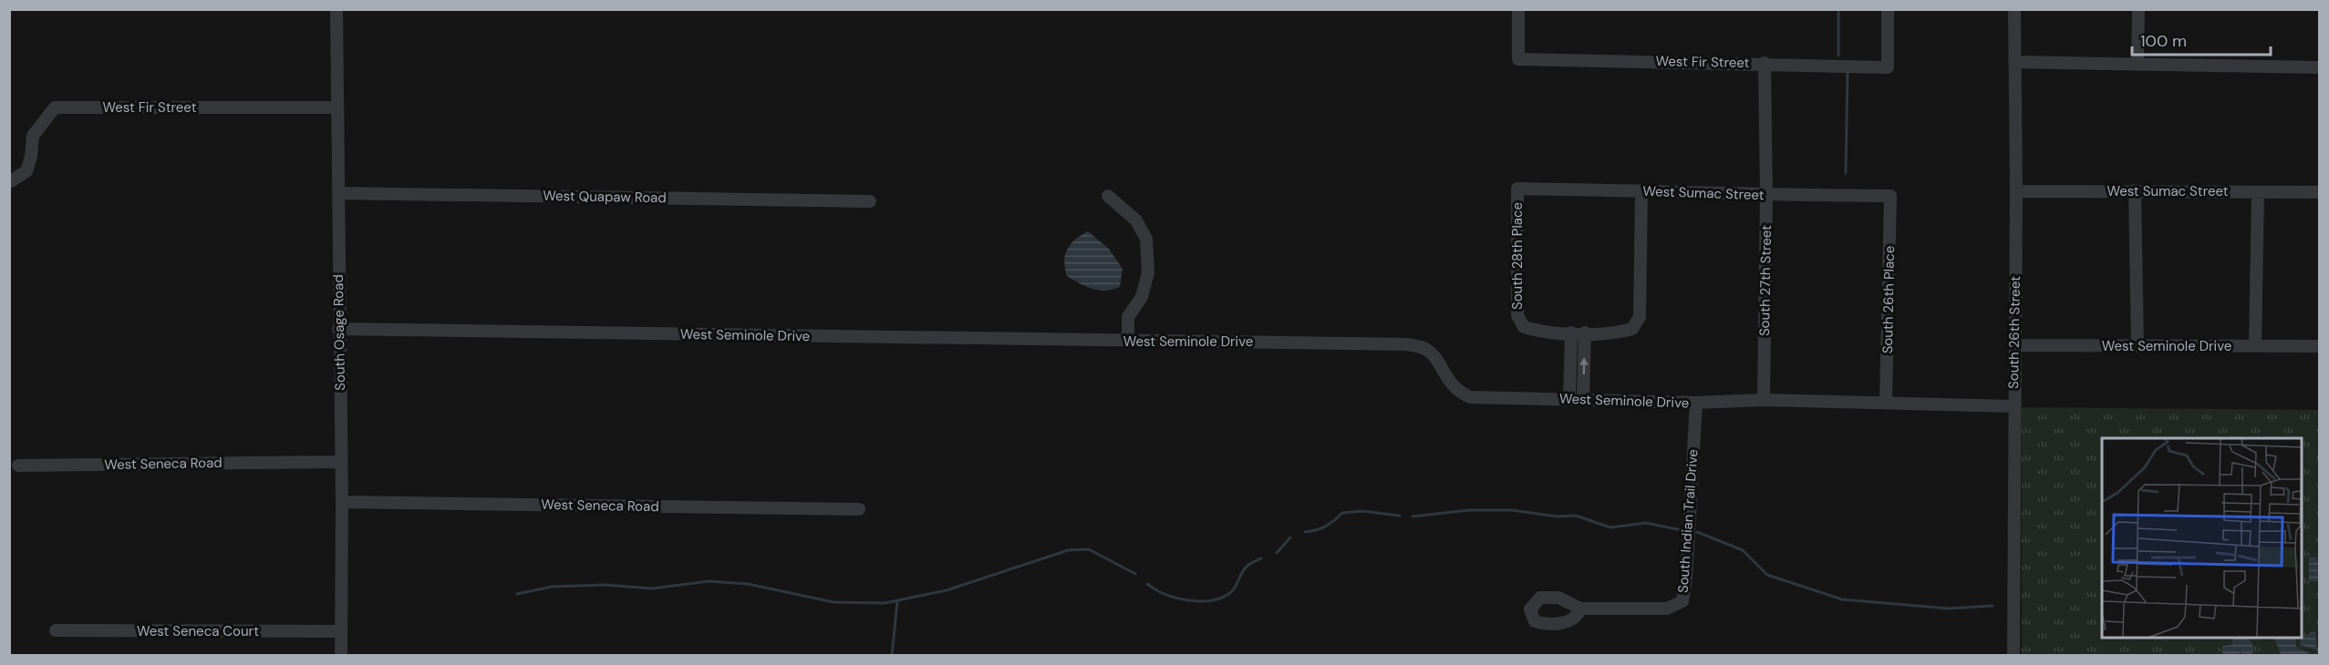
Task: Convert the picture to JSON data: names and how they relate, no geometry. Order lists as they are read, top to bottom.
{
  "streets": {
    "street": [
      "West Fir Street",
      "West Sumac Street",
      "West Quapaw Road",
      "South 28th Place",
      "South 27th Street",
      "South 26th Place",
      "South Osage Road",
      "South 26th Street",
      "West Seminole Drive",
      "West Seneca Road",
      "South Indian Trail Drive",
      "West Seneca Court"
    ]
  },
  "crossings": [
    ["West Fir Street", "South 27th Street"],
    ["West Fir Street", "South Osage Road"],
    ["West Sumac Street", "South 28th Place"],
    ["West Sumac Street", "South 27th Street"],
    ["West Sumac Street", "South 26th Place"],
    ["West Sumac Street", "South 26th Street"],
    ["West Quapaw Road", "South Osage Road"],
    ["South 27th Street", "West Seminole Drive"],
    ["South 26th Place", "West Seminole Drive"],
    ["South Osage Road", "West Seminole Drive"],
    ["South Osage Road", "West Seneca Road"],
    ["South Osage Road", "West Seneca Court"],
    ["South 26th Street", "West Seminole Drive"],
    ["West Seminole Drive", "South Indian Trail Drive"]
  ],
  "scale_bar": "100 m"
}
